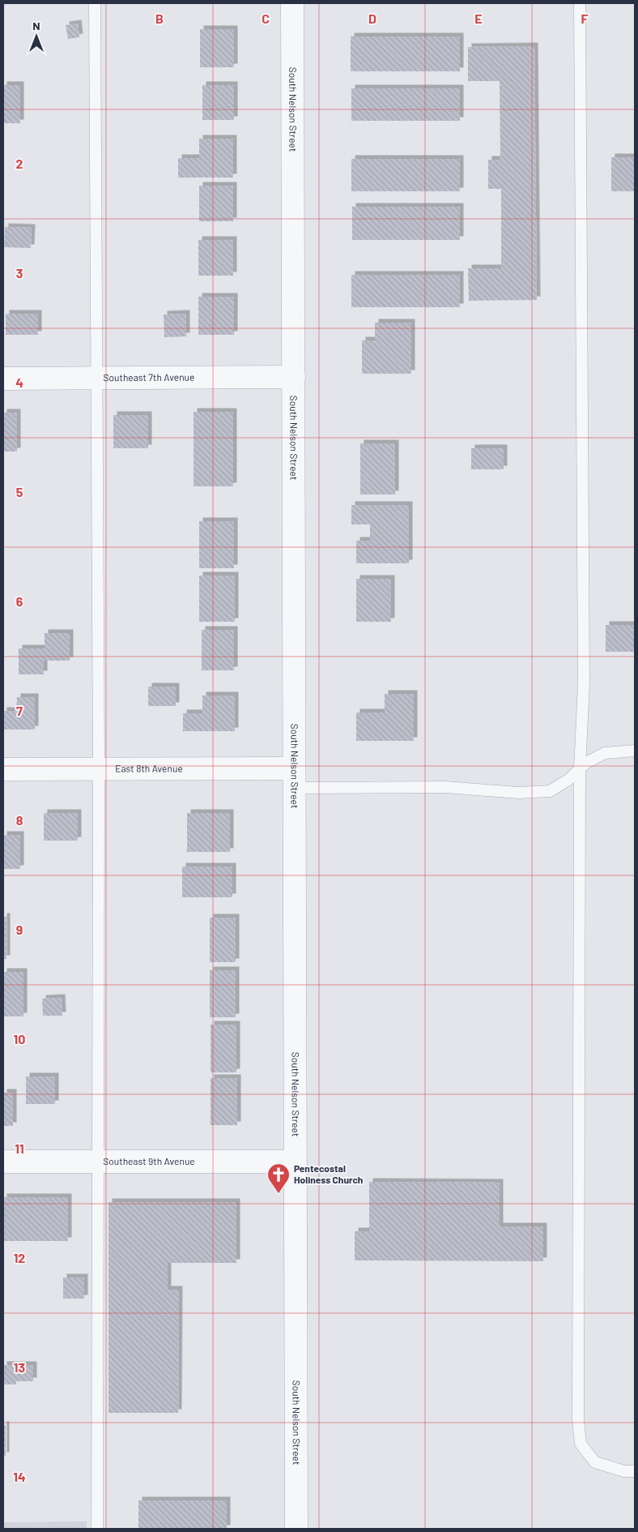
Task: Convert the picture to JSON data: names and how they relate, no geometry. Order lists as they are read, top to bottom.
{
  "streets": {
    "street": [
      "South Nelson Street",
      "Southeast 7th Avenue",
      "East 8th Avenue",
      "Southeast 9th Avenue"
    ]
  },
  "crossings": [
    ["South Nelson Street", "Southeast 7th Avenue"],
    ["South Nelson Street", "East 8th Avenue"],
    ["South Nelson Street", "Southeast 9th Avenue"]
  ],
  "places": {
    "church": ["Pentecostal Holiness Church"]
  },
  "north": "top",
  "grid": {
    "columns": [
      "B",
      "C",
      "D",
      "E",
      "F"
    ],
    "rows": [
      "2",
      "3",
      "4",
      "5",
      "6",
      "7",
      "8",
      "9",
      "10",
      "11",
      "12",
      "13",
      "14"
    ]
  }
}
